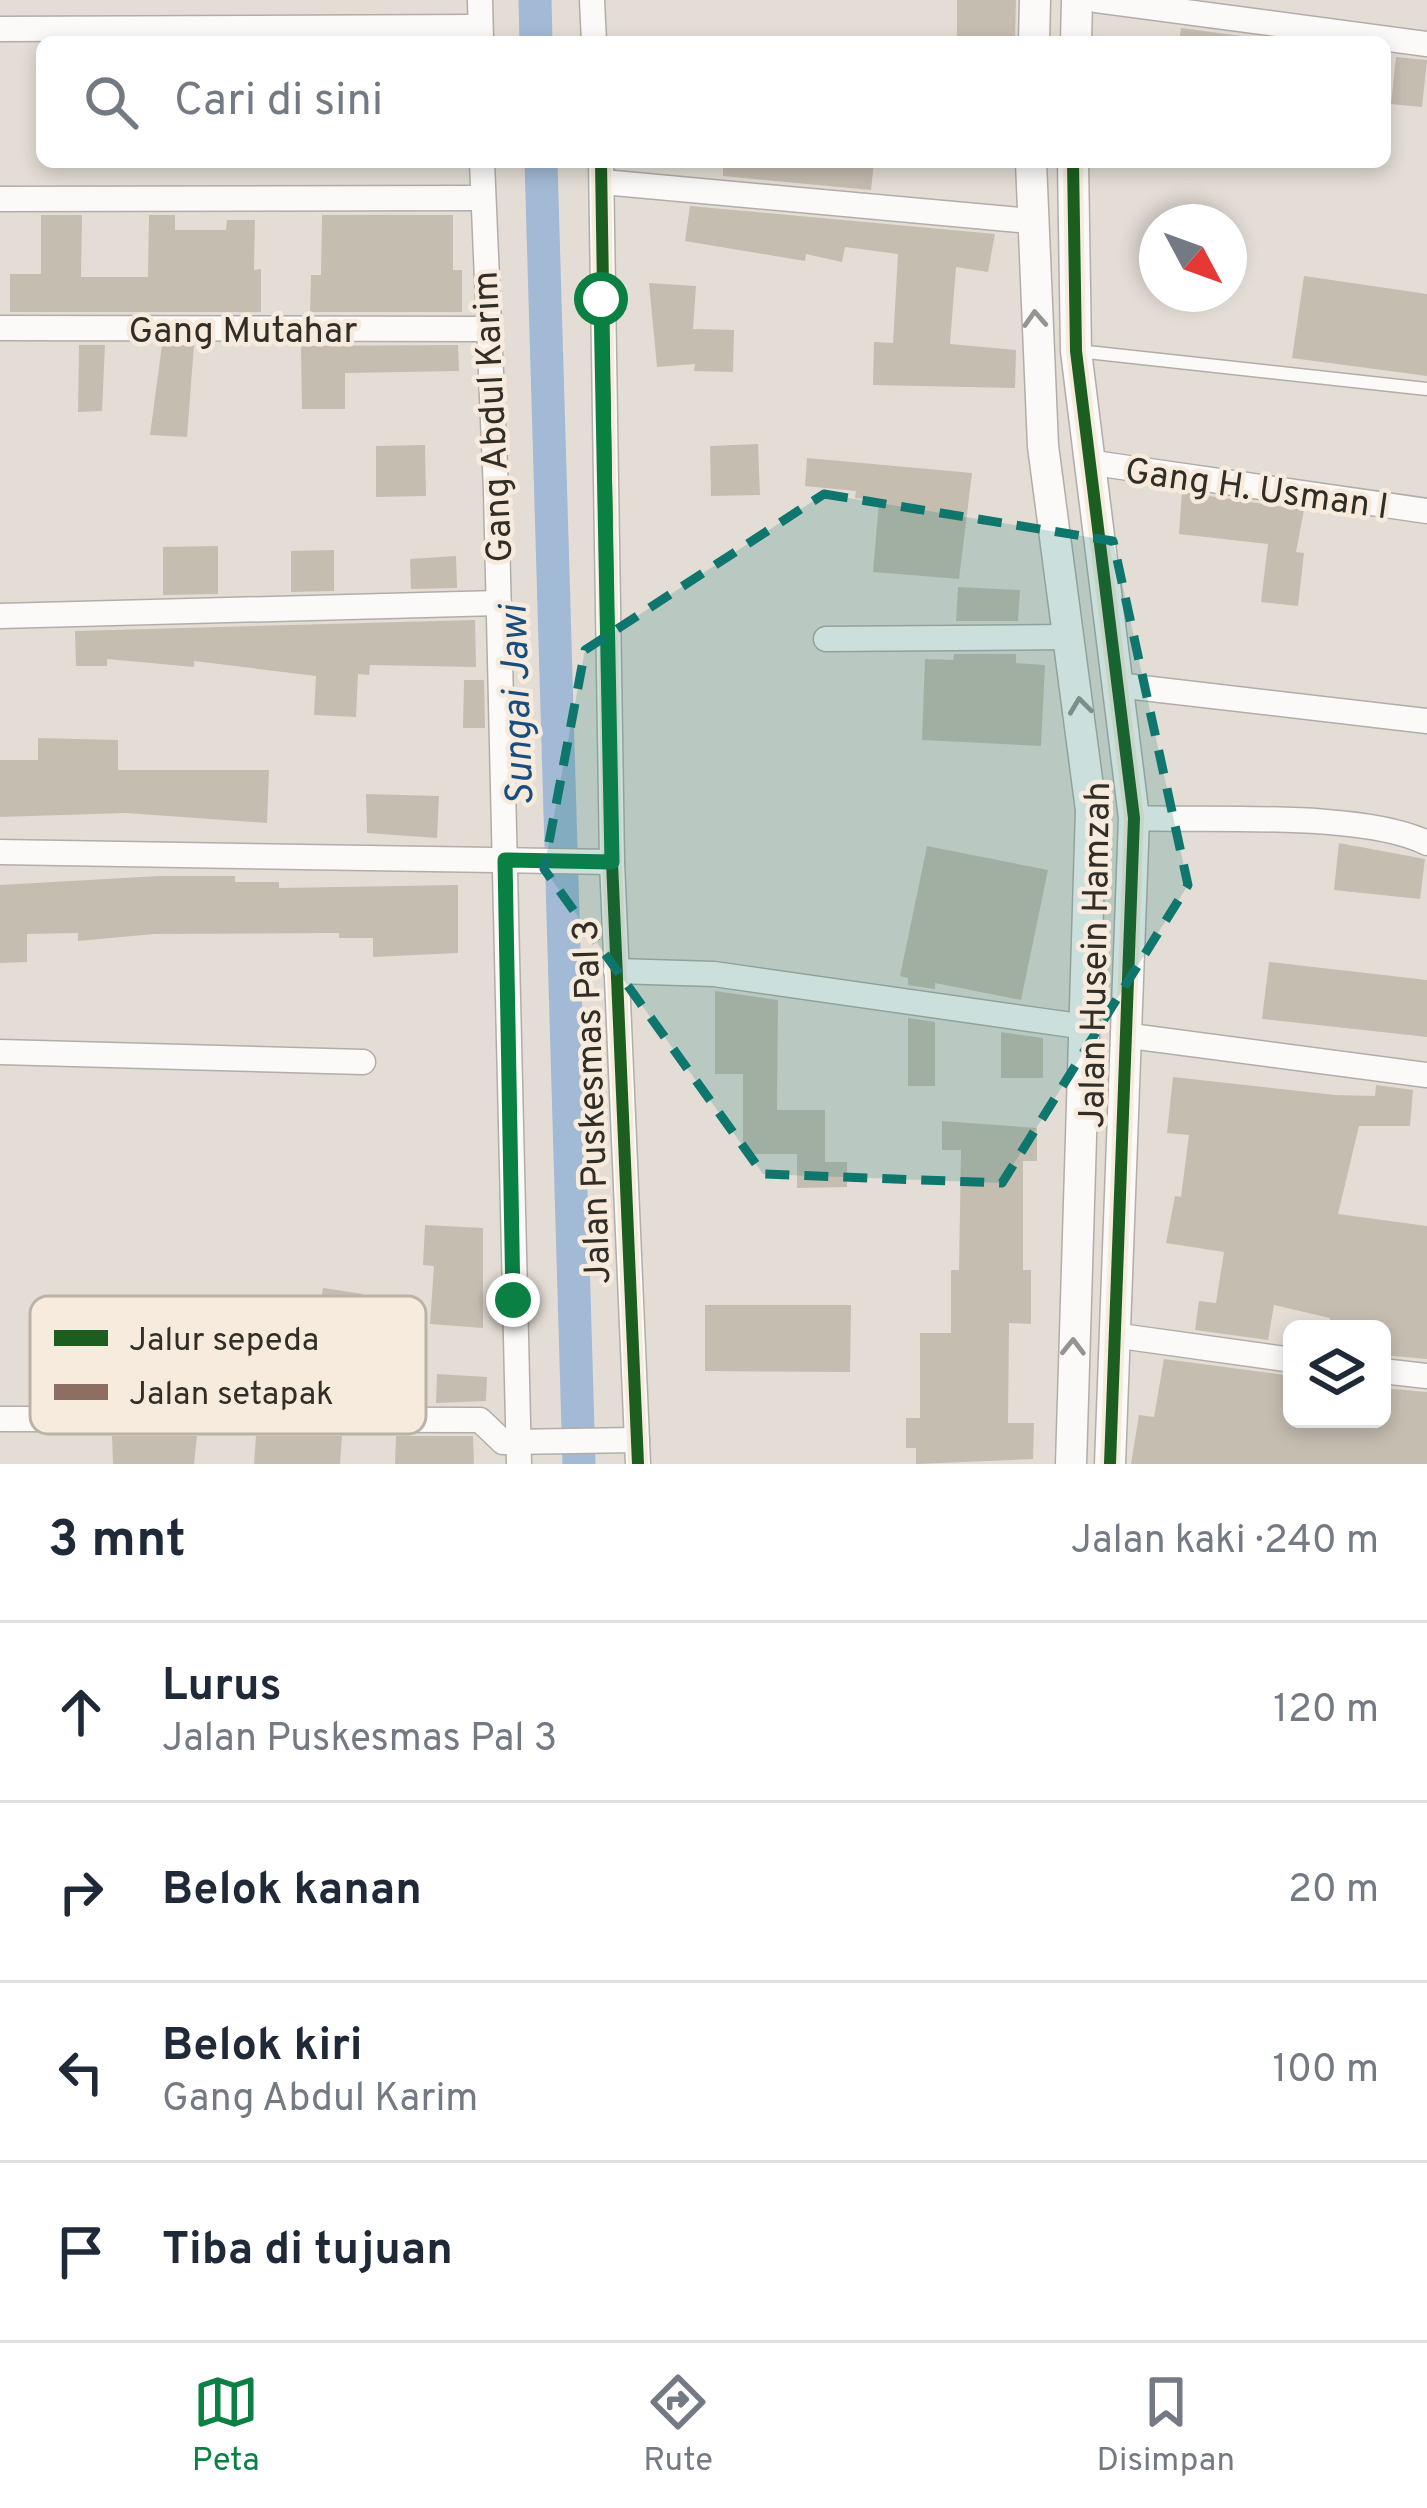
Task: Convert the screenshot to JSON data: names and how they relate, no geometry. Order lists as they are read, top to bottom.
{
  "streets": {
    "street": [
      "Gang Mutahar",
      "Gang Abdul Karim",
      "Gang H. Usman I",
      "Jalan Husein Hamzah",
      "Jalan Puskesmas Pal 3"
    ]
  },
  "crossings": [
    ["Gang Mutahar", "Gang Abdul Karim"],
    ["Gang H. Usman I", "Jalan Husein Hamzah"]
  ],
  "water": ["Sungai Jawi"],
  "legend": ["Jalur sepeda", "Jalan setapak"],
  "north": "bottom right",
  "page": {
    "search": "Cari di sini",
    "heading": ["3 mnt", "Jalan kaki · 240 m"],
    "list": [
      ["Lurus", "Jalan Puskesmas Pal 3", "120 m"],
      ["Belok kanan", "20 m"],
      ["Belok kiri", "Gang Abdul Karim", "100 m"],
      "Tiba di tujuan"
    ],
    "nav": ["Peta", "Rute", "Disimpan"]
  }
}
